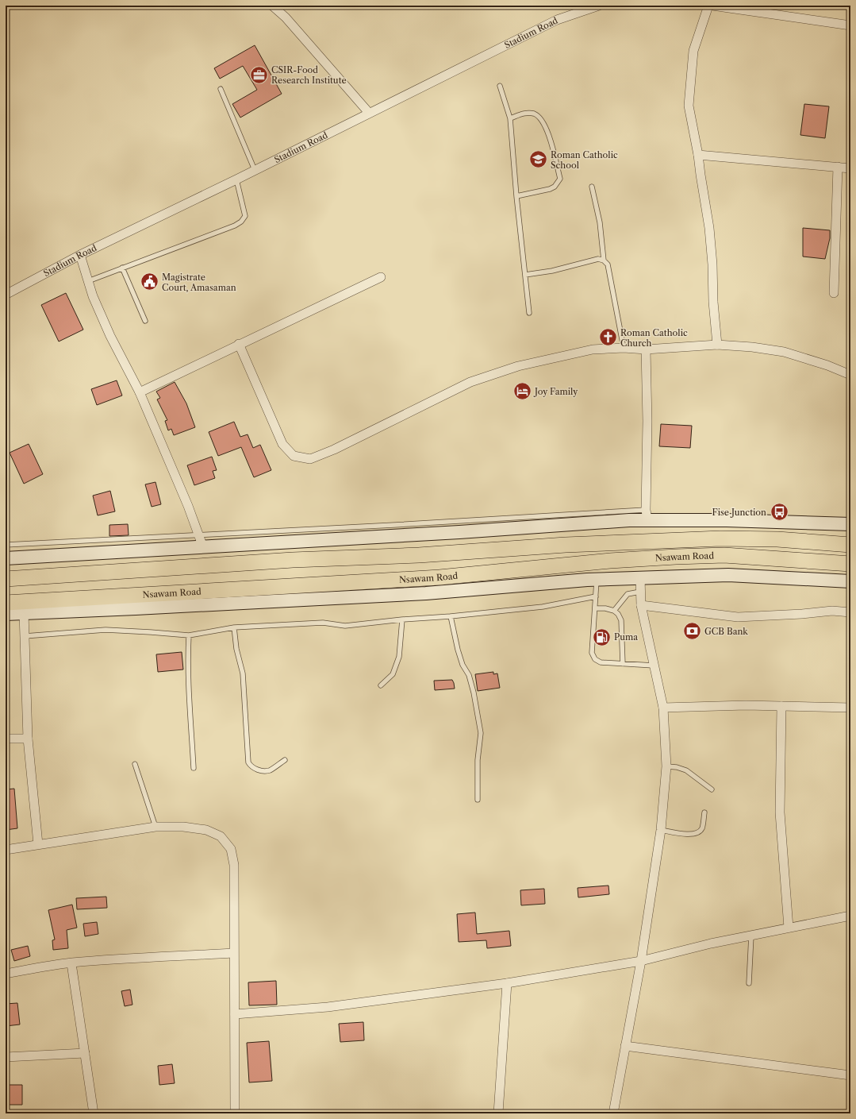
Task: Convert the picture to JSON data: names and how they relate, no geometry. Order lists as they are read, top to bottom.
{
  "streets": {
    "highway": ["Nsawam Road"],
    "street": ["Stadium Road"]
  },
  "places": {
    "office": ["CSIR-Food Research Institute"],
    "school or university": ["Roman Catholic School"],
    "public building": ["Magistrate Court, Amasaman"],
    "church": ["Roman Catholic Church"],
    "hotel": ["Joy Family"],
    "bus stop": ["Fise Junction"],
    "bank": ["GCB Bank"],
    "fuel station": ["Puma"]
  }
}
